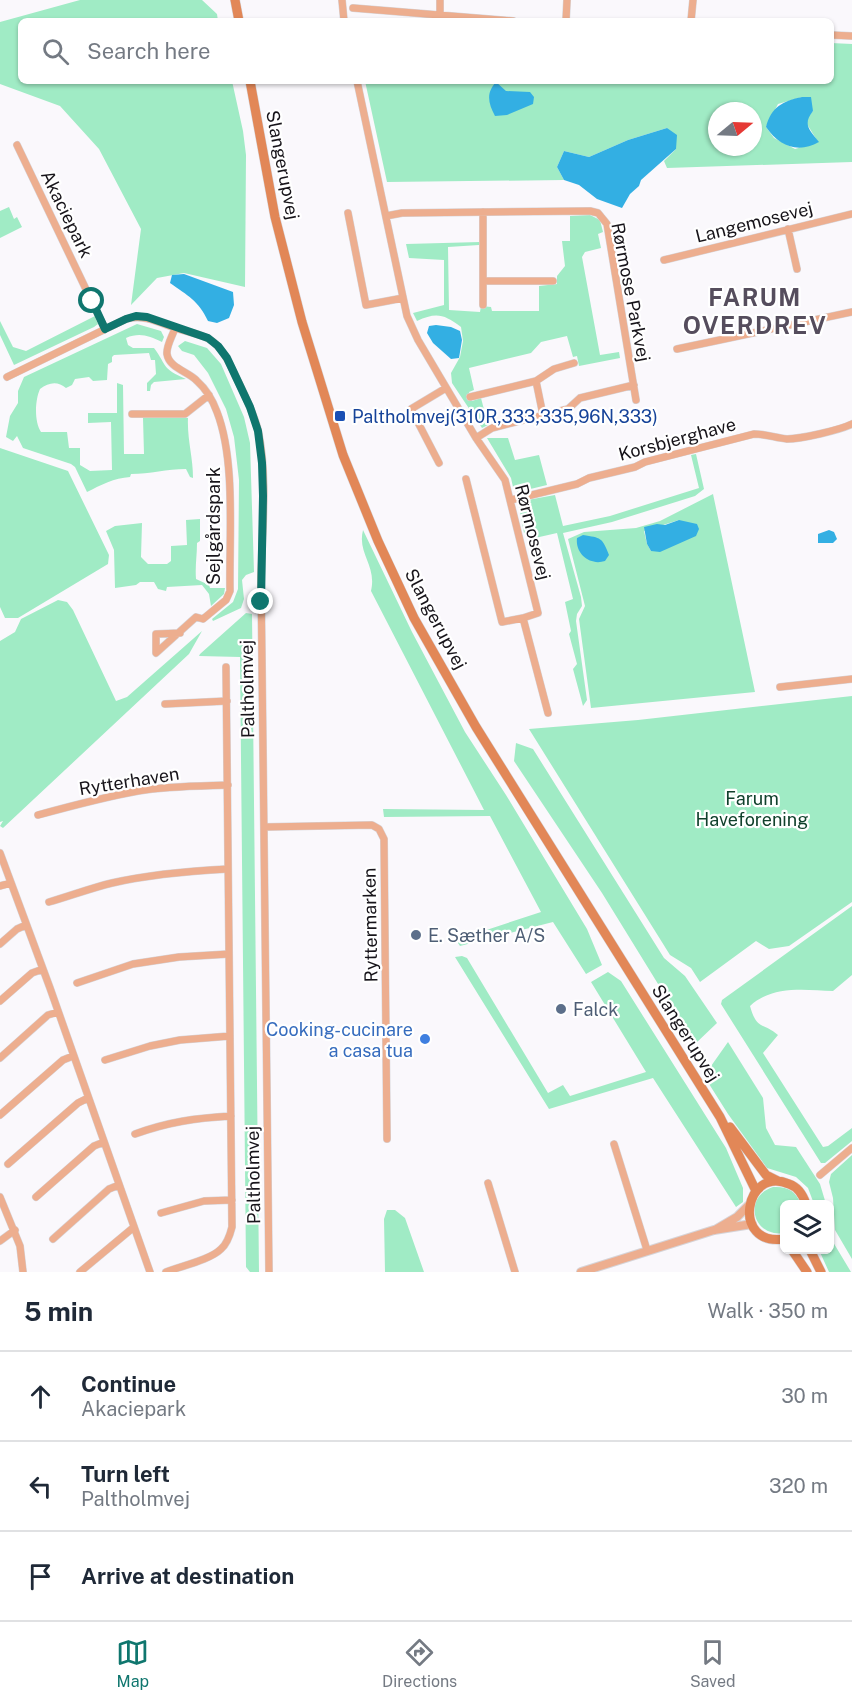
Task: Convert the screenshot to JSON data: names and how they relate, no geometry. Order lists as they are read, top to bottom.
{
  "streets": {
    "main road": ["Slangerupvej"],
    "street": [
      "Akaciepark",
      "Langemosevej",
      "Rørmose Parkvej",
      "Korsbjerghave",
      "Sejlgårdspark",
      "Rørmosevej",
      "Paltholmvej",
      "Rytterhaven",
      "Ryttermarken"
    ]
  },
  "crossings": [
    ["Akaciepark", "Paltholmvej"],
    ["Rørmose Parkvej", "Rørmosevej"],
    ["Korsbjerghave", "Rørmosevej"],
    ["Sejlgårdspark", "Paltholmvej"],
    ["Paltholmvej", "Ryttermarken"]
  ],
  "districts": ["FARUM OVERDREV"],
  "parks": ["Farum Haveforening"],
  "places": {
    "transit": ["Paltholmvej(310R,333,335,96N,333)"],
    "other": ["E. Sæther A/S", "Falck", "Cooking-cucinare a casa tua"]
  },
  "north": "right",
  "page": {
    "search": "Search here",
    "heading": ["5 min", "Walk · 350 m"],
    "list": [
      ["Continue", "Akaciepark", "30 m"],
      ["Turn left", "Paltholmvej", "320 m"],
      "Arrive at destination"
    ],
    "nav": ["Map", "Directions", "Saved"]
  }
}
